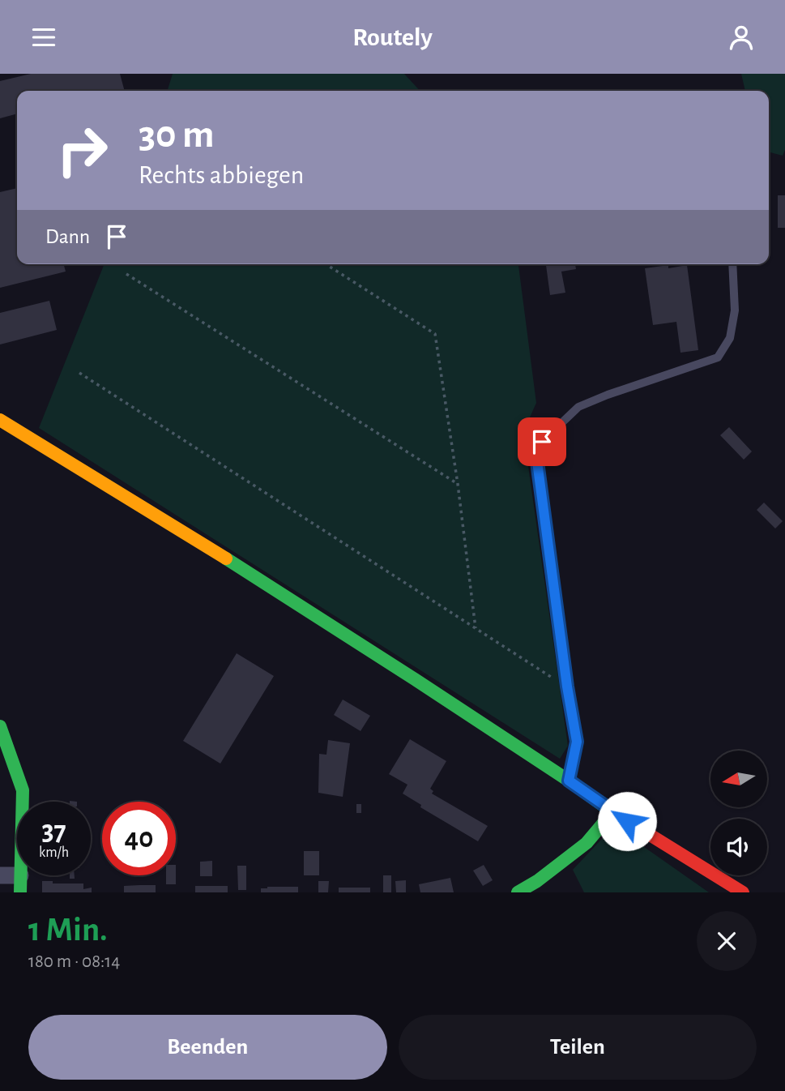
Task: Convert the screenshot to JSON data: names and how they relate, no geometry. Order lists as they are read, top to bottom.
{
  "north": "left",
  "page": {
    "header": "Routely",
    "turn": ["30 m", "Rechts abbiegen"],
    "then": "Dann",
    "speed": "37 km/h",
    "limit": "40",
    "heading": ["1 Min.", "180 m · 08:14"],
    "buttons": ["Beenden", "Teilen"]
  }
}
